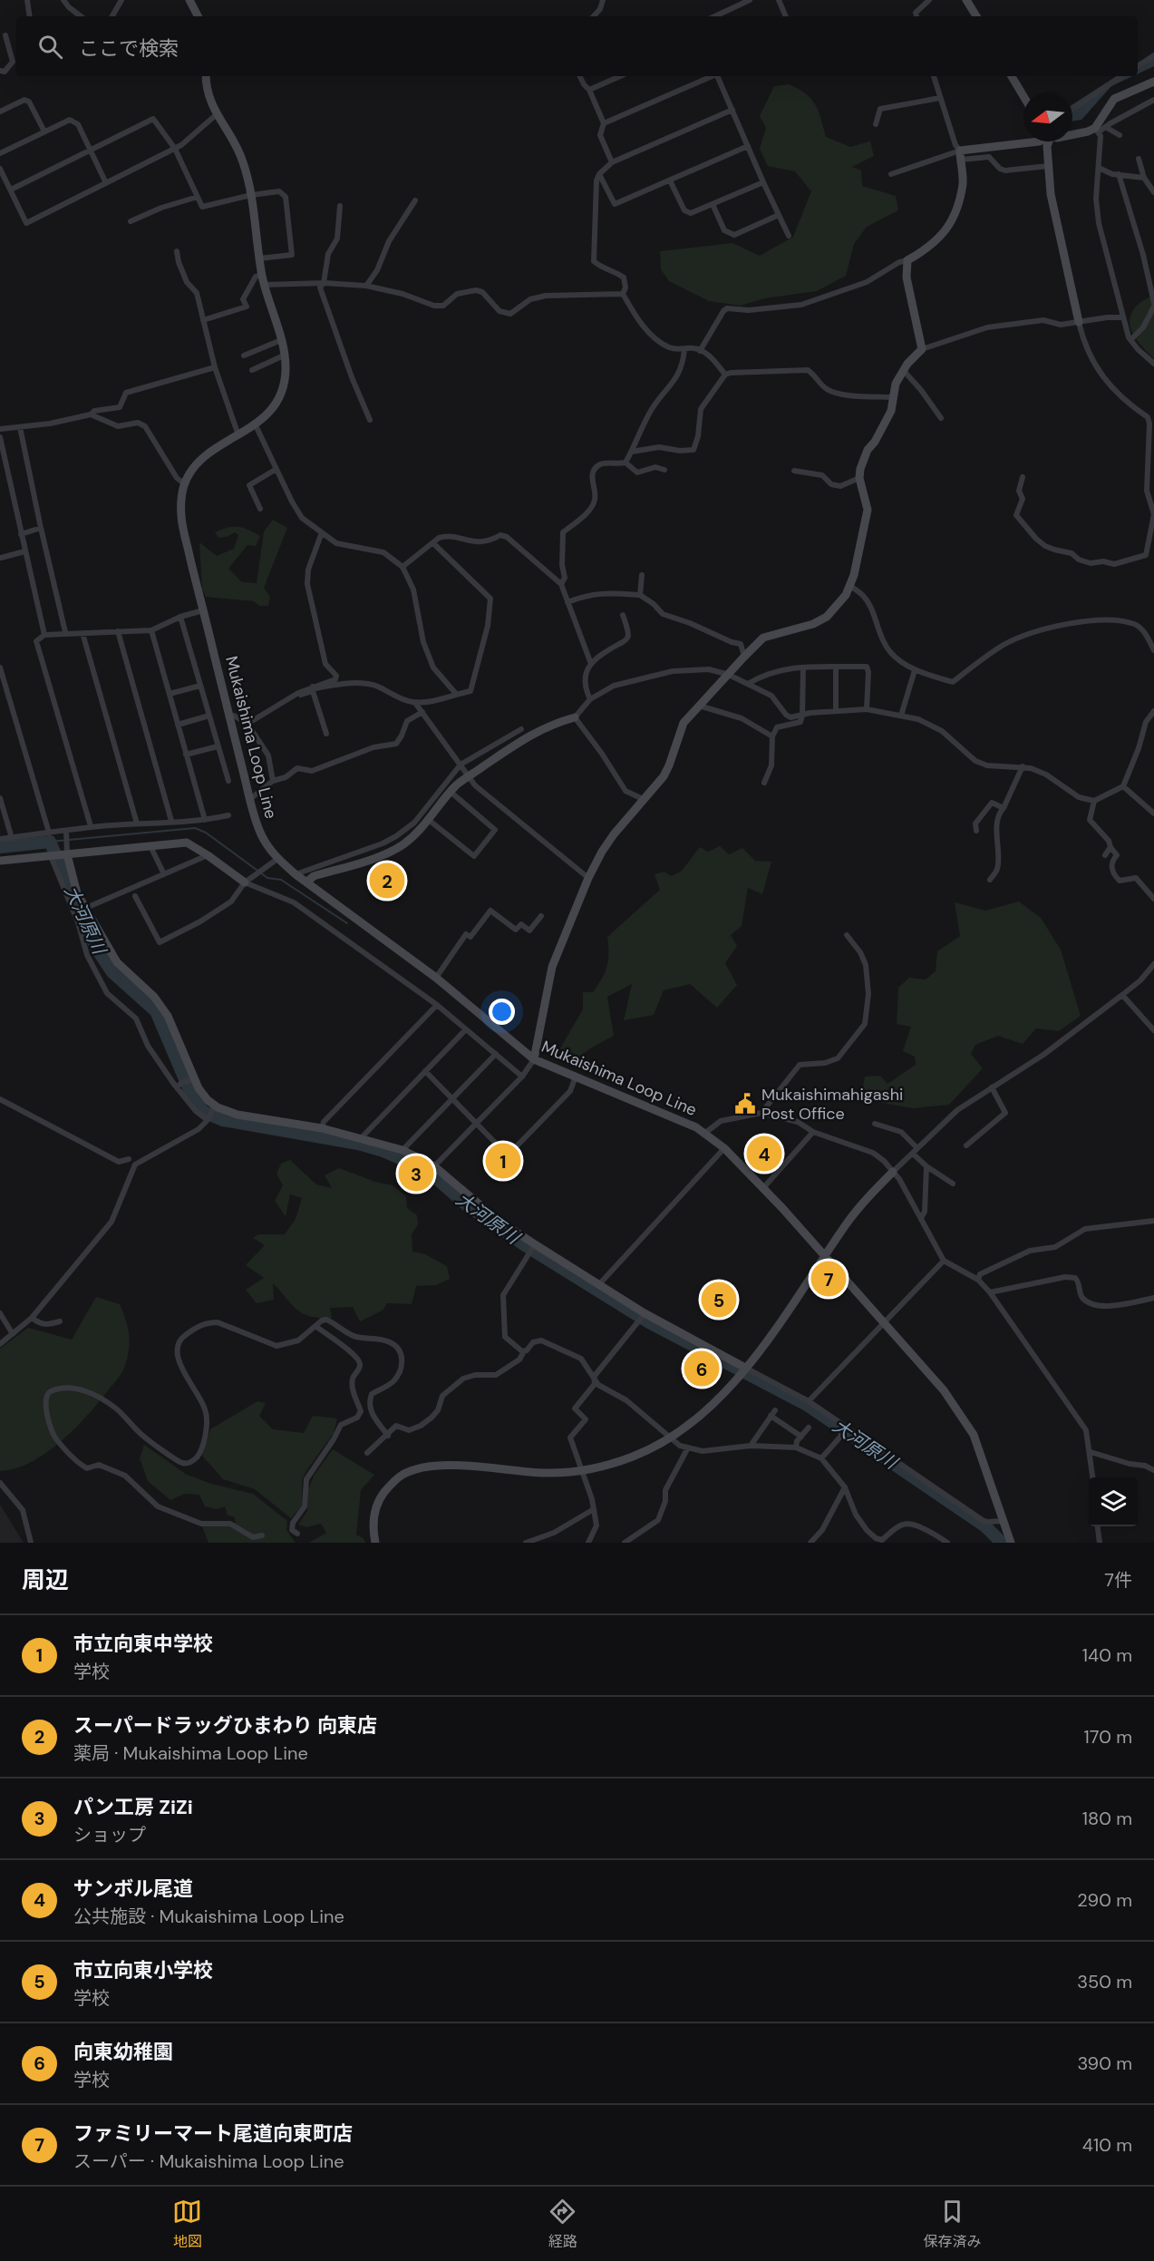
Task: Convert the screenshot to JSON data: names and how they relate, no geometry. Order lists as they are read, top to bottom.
{
  "streets": {
    "street": ["Mukaishima Loop Line"]
  },
  "water": ["大河原川"],
  "places": {
    "public building": ["Mukaishimahigashi Post Office"]
  },
  "north": "left",
  "page": {
    "search": "ここで検索",
    "pins": [
      "2",
      "4",
      "1",
      "3",
      "7",
      "5",
      "6"
    ],
    "heading": ["周辺", "7件"],
    "list": [
      {
        "mark": "1",
        "name": "市立向東中学校",
        "note": "学校",
        "value": "140 m"
      },
      {
        "mark": "2",
        "name": "スーパードラッグひまわり 向東店",
        "note": "薬局 · Mukaishima Loop Line",
        "value": "170 m"
      },
      {
        "mark": "3",
        "name": "パン工房 ZiZi",
        "note": "ショップ",
        "value": "180 m"
      },
      {
        "mark": "4",
        "name": "サンボル尾道",
        "note": "公共施設 · Mukaishima Loop Line",
        "value": "290 m"
      },
      {
        "mark": "5",
        "name": "市立向東小学校",
        "note": "学校",
        "value": "350 m"
      },
      {
        "mark": "6",
        "name": "向東幼稚園",
        "note": "学校",
        "value": "390 m"
      },
      {
        "mark": "7",
        "name": "ファミリーマート尾道向東町店",
        "note": "スーパー · Mukaishima Loop Line",
        "value": "410 m"
      }
    ],
    "nav": ["地図", "経路", "保存済み"]
  }
}
